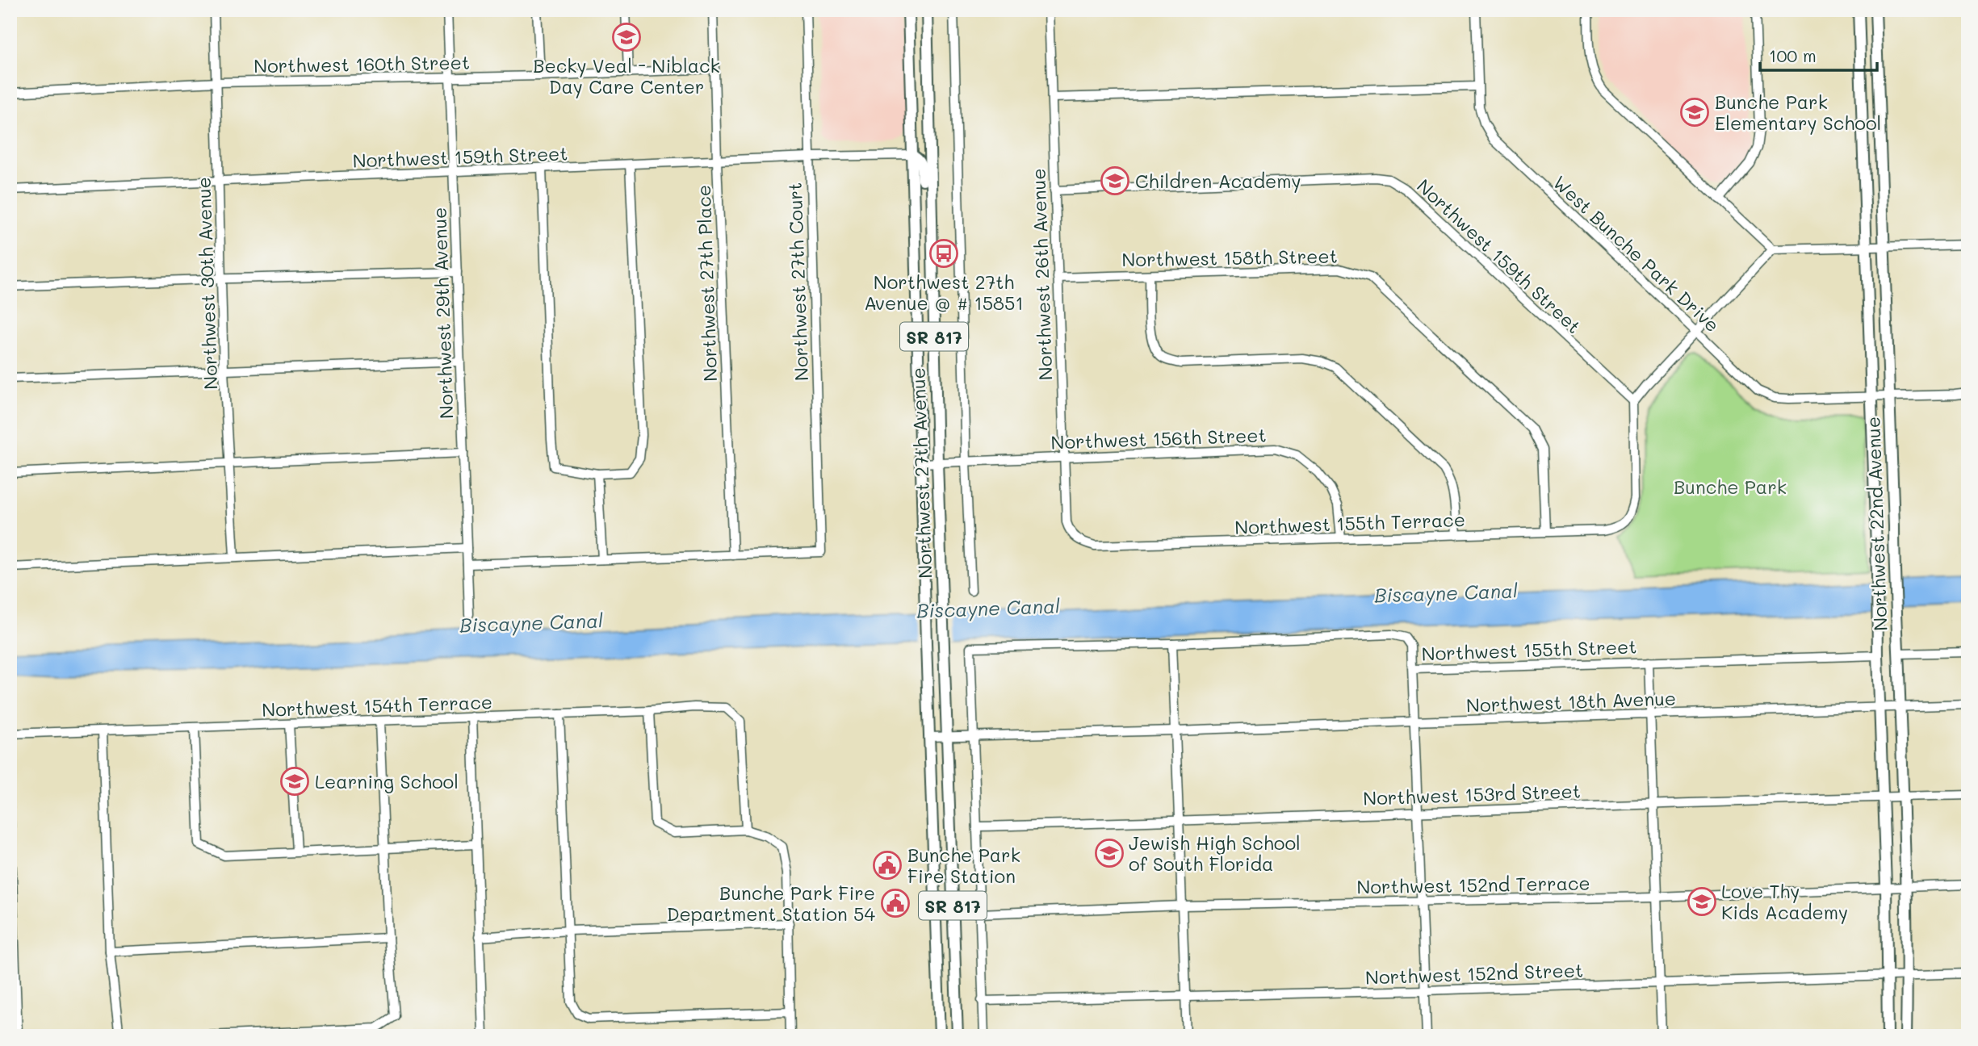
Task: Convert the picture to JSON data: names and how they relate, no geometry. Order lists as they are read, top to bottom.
{
  "streets": {
    "main road": ["SR 817", "Northwest 27th Avenue", "Northwest 22nd Avenue"],
    "street": [
      "Northwest 160th Street",
      "Northwest 159th Street",
      "West Bunche Park Drive",
      "Northwest 158th Street",
      "Northwest 26th Avenue",
      "Northwest 27th Court",
      "Northwest 30th Avenue",
      "Northwest 27th Place",
      "Northwest 29th Avenue",
      "Northwest 156th Street",
      "Northwest 155th Terrace",
      "Northwest 155th Street",
      "Northwest 18th Avenue",
      "Northwest 154th Terrace",
      "Northwest 153rd Street",
      "Northwest 152nd Terrace",
      "Northwest 152nd Street"
    ]
  },
  "crossings": [
    ["Northwest 160th Street", "Northwest 30th Avenue"],
    ["Northwest 160th Street", "Northwest 27th Place"],
    ["Northwest 160th Street", "Northwest 29th Avenue"],
    ["Northwest 159th Street", "Northwest 26th Avenue"],
    ["Northwest 159th Street", "Northwest 27th Court"],
    ["Northwest 159th Street", "Northwest 30th Avenue"],
    ["Northwest 159th Street", "Northwest 27th Place"],
    ["Northwest 159th Street", "Northwest 29th Avenue"],
    ["Northwest 159th Street", "Northwest 27th Avenue"],
    ["Northwest 159th Street", "Northwest 155th Terrace"],
    ["West Bunche Park Drive", "Northwest 22nd Avenue"],
    ["Northwest 158th Street", "Northwest 26th Avenue"],
    ["Northwest 158th Street", "Northwest 155th Terrace"],
    ["Northwest 26th Avenue", "Northwest 156th Street"],
    ["Northwest 26th Avenue", "Northwest 155th Terrace"],
    ["Northwest 27th Court", "Northwest 27th Place"],
    ["Northwest 156th Street", "Northwest 27th Avenue"],
    ["Northwest 156th Street", "Northwest 155th Terrace"],
    ["Northwest 27th Avenue", "Northwest 18th Avenue"],
    ["Northwest 22nd Avenue", "Northwest 155th Street"],
    ["Northwest 22nd Avenue", "Northwest 18th Avenue"],
    ["Northwest 22nd Avenue", "Northwest 153rd Street"],
    ["Northwest 22nd Avenue", "Northwest 152nd Terrace"],
    ["Northwest 22nd Avenue", "Northwest 152nd Street"],
    ["Northwest 155th Street", "Northwest 18th Avenue"]
  ],
  "water": ["Biscayne Canal"],
  "parks": ["Bunche Park"],
  "places": {
    "school or university": [
      "Becky Veal - Niblack Day Care Center",
      "Bunche Park Elementary School",
      "Children Academy",
      "Learning School",
      "Jewish High School of South Florida",
      "Love Thy Kids Academy"
    ],
    "bus stop": ["Northwest 27th Avenue @ # 15851"],
    "public building": ["Bunche Park Fire Station", "Bunche Park Fire Department Station 54"]
  },
  "scale_bar": "100 m"
}
